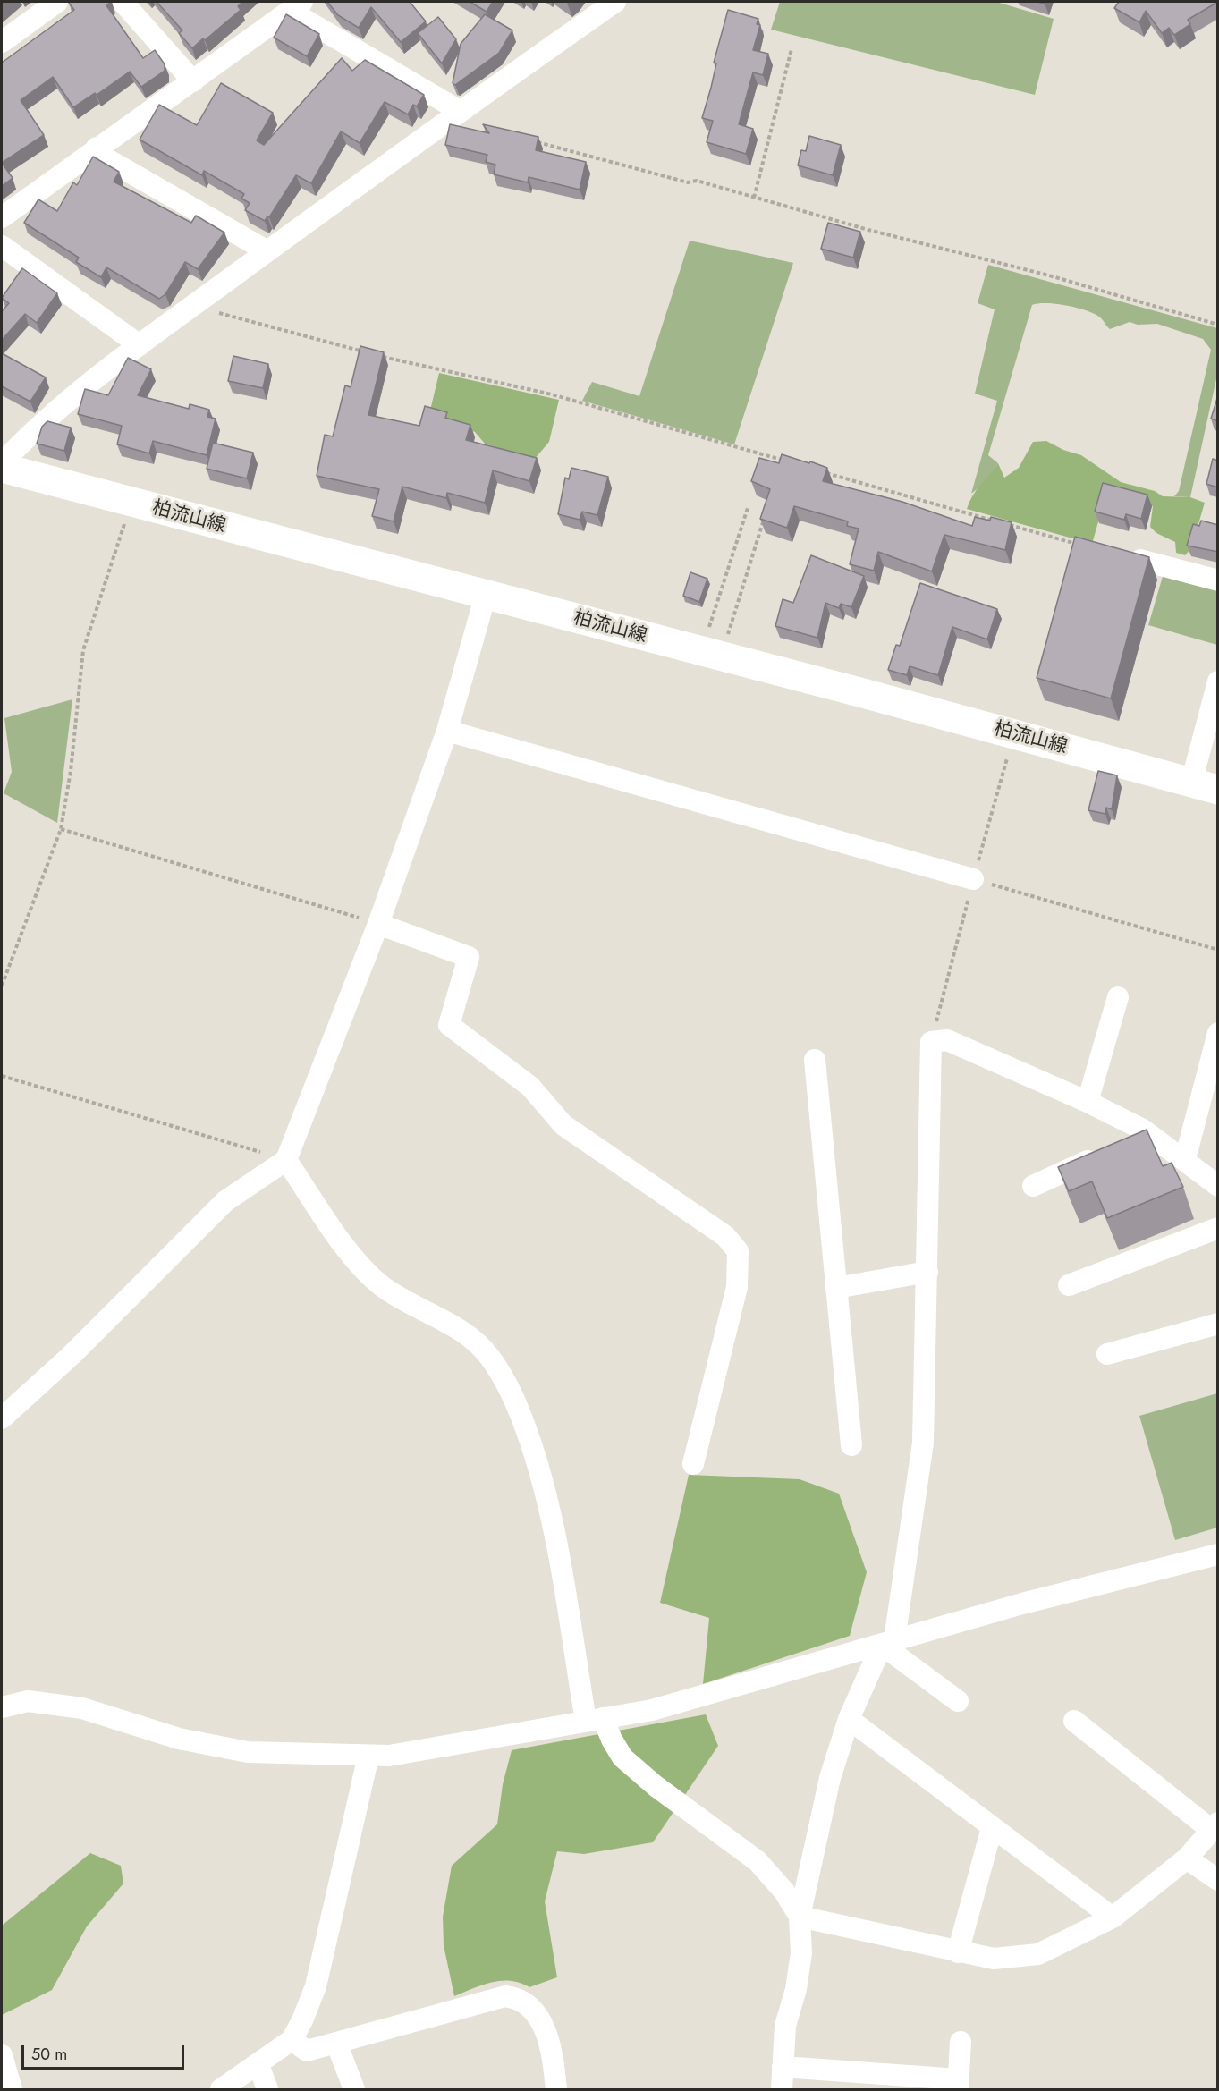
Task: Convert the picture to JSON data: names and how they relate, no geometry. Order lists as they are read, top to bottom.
{
  "streets": {
    "main road": ["柏流山線"]
  },
  "scale_bar": "50 m"
}
